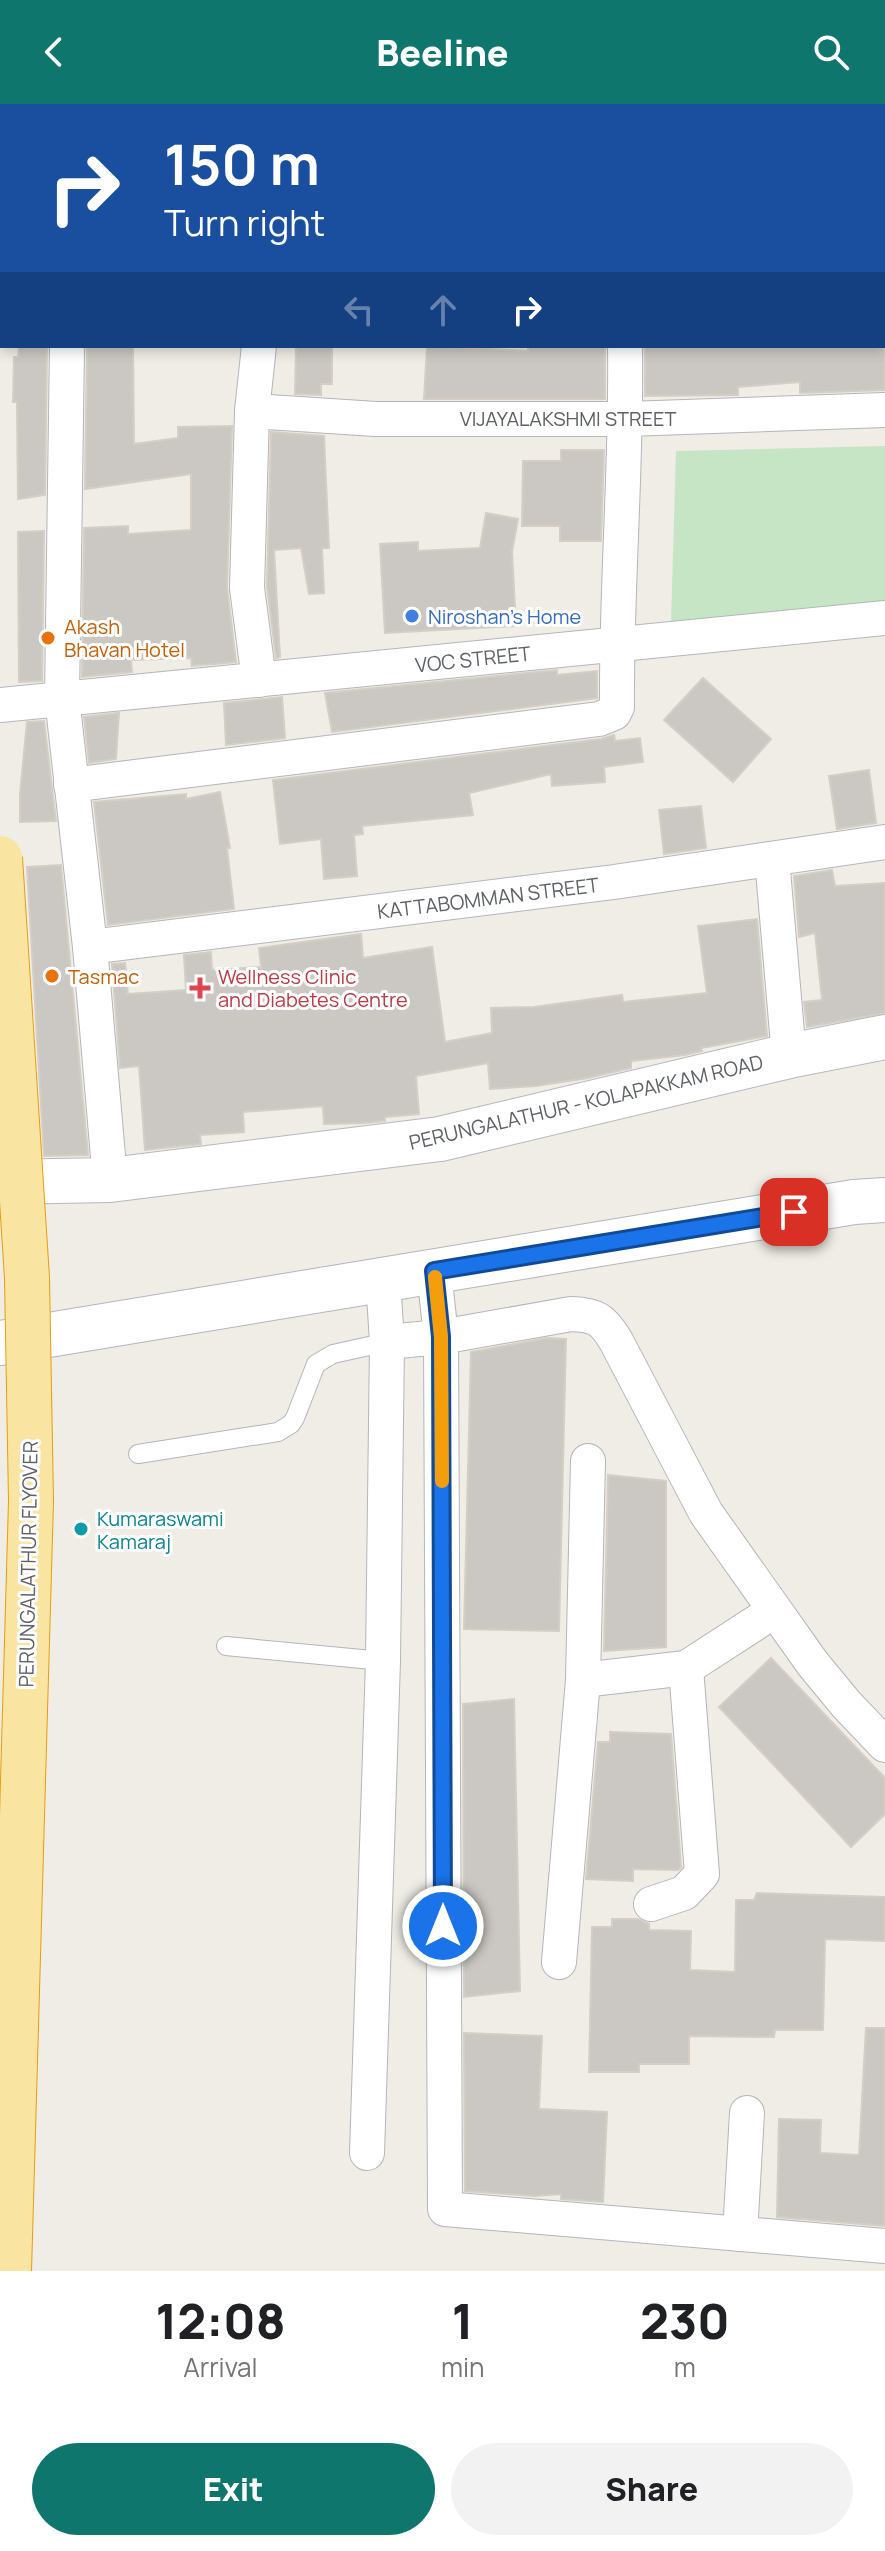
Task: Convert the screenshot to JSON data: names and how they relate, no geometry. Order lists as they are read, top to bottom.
{
  "streets": {
    "highway": ["PERUNGALATHUR FLYOVER"],
    "main road": ["PERUNGALATHUR - KOLAPAKKAM ROAD"],
    "street": ["VIJAYALAKSHMI STREET", "VOC STREET", "KATTABOMMAN STREET"]
  },
  "places": {
    "other": [
      "Niroshan's Home",
      "Akash Bhavan Hotel",
      "Tasmac",
      "Kumaraswami Kamaraj"
    ],
    "health": ["Wellness Clinic and Diabetes Centre"]
  },
  "page": {
    "header": "Beeline",
    "turn": ["150 m", "Turn right"],
    "eta": [
      "12:08",
      "Arrival",
      "1",
      "min",
      "230",
      "m"
    ],
    "buttons": ["Exit", "Share"]
  }
}
